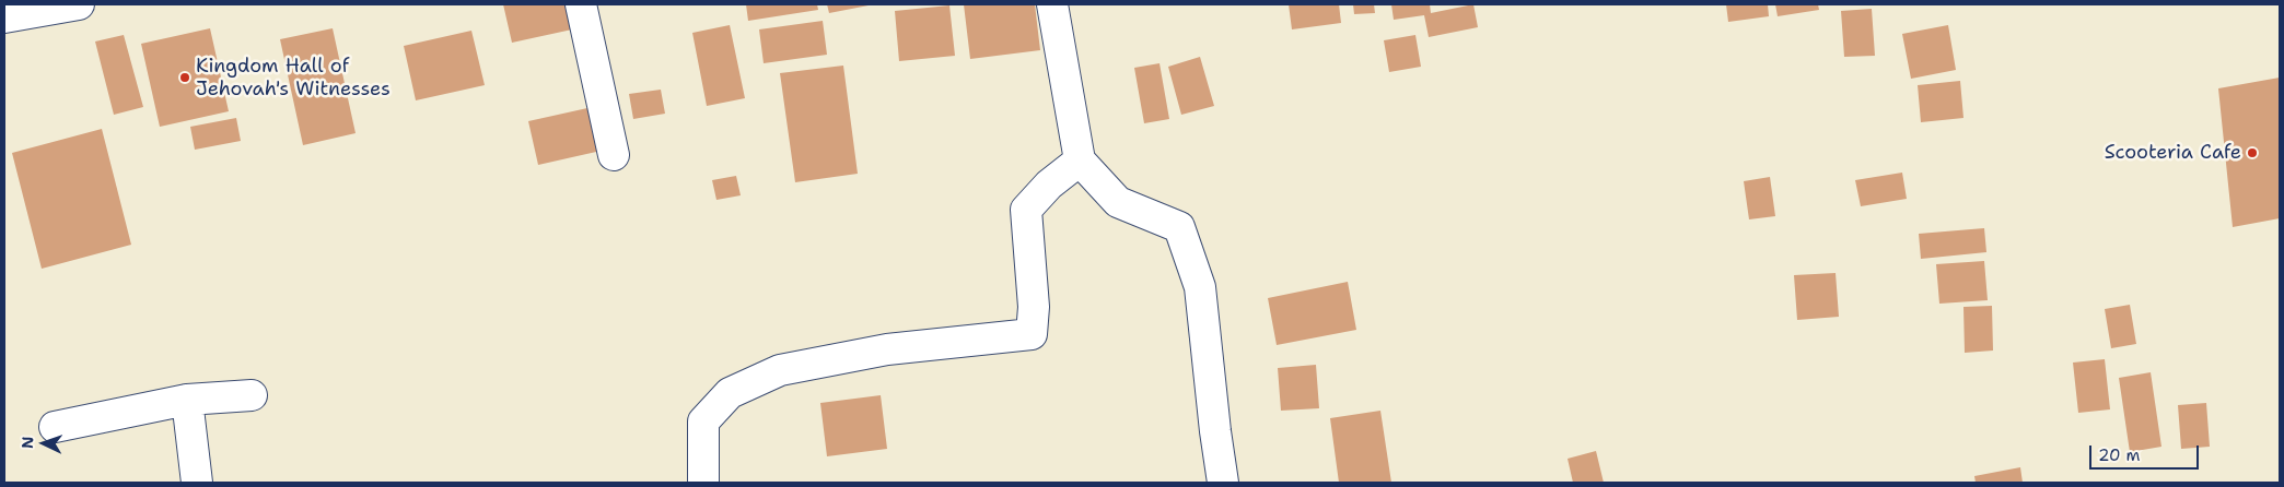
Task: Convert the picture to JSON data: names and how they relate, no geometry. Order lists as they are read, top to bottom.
{
  "places": ["Kingdom Hall of Jehovah's Witnesses", "Scooteria Cafe"],
  "scale_bar": "20 m",
  "north": "left"
}
